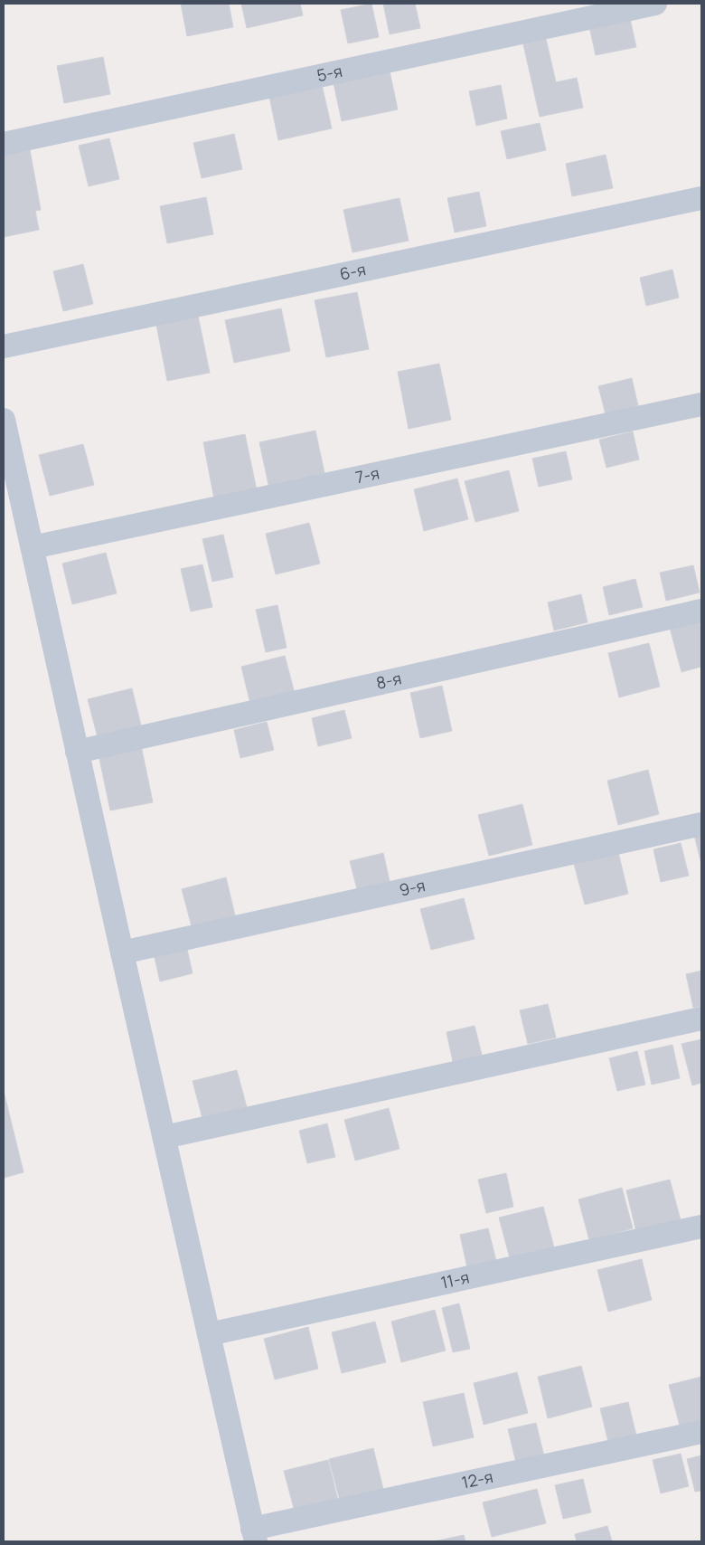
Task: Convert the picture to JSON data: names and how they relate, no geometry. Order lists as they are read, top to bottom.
{
  "streets": {
    "street": [
      "5-я",
      "6-я",
      "7-я",
      "8-я",
      "9-я",
      "11-я",
      "12-я"
    ]
  }
}
